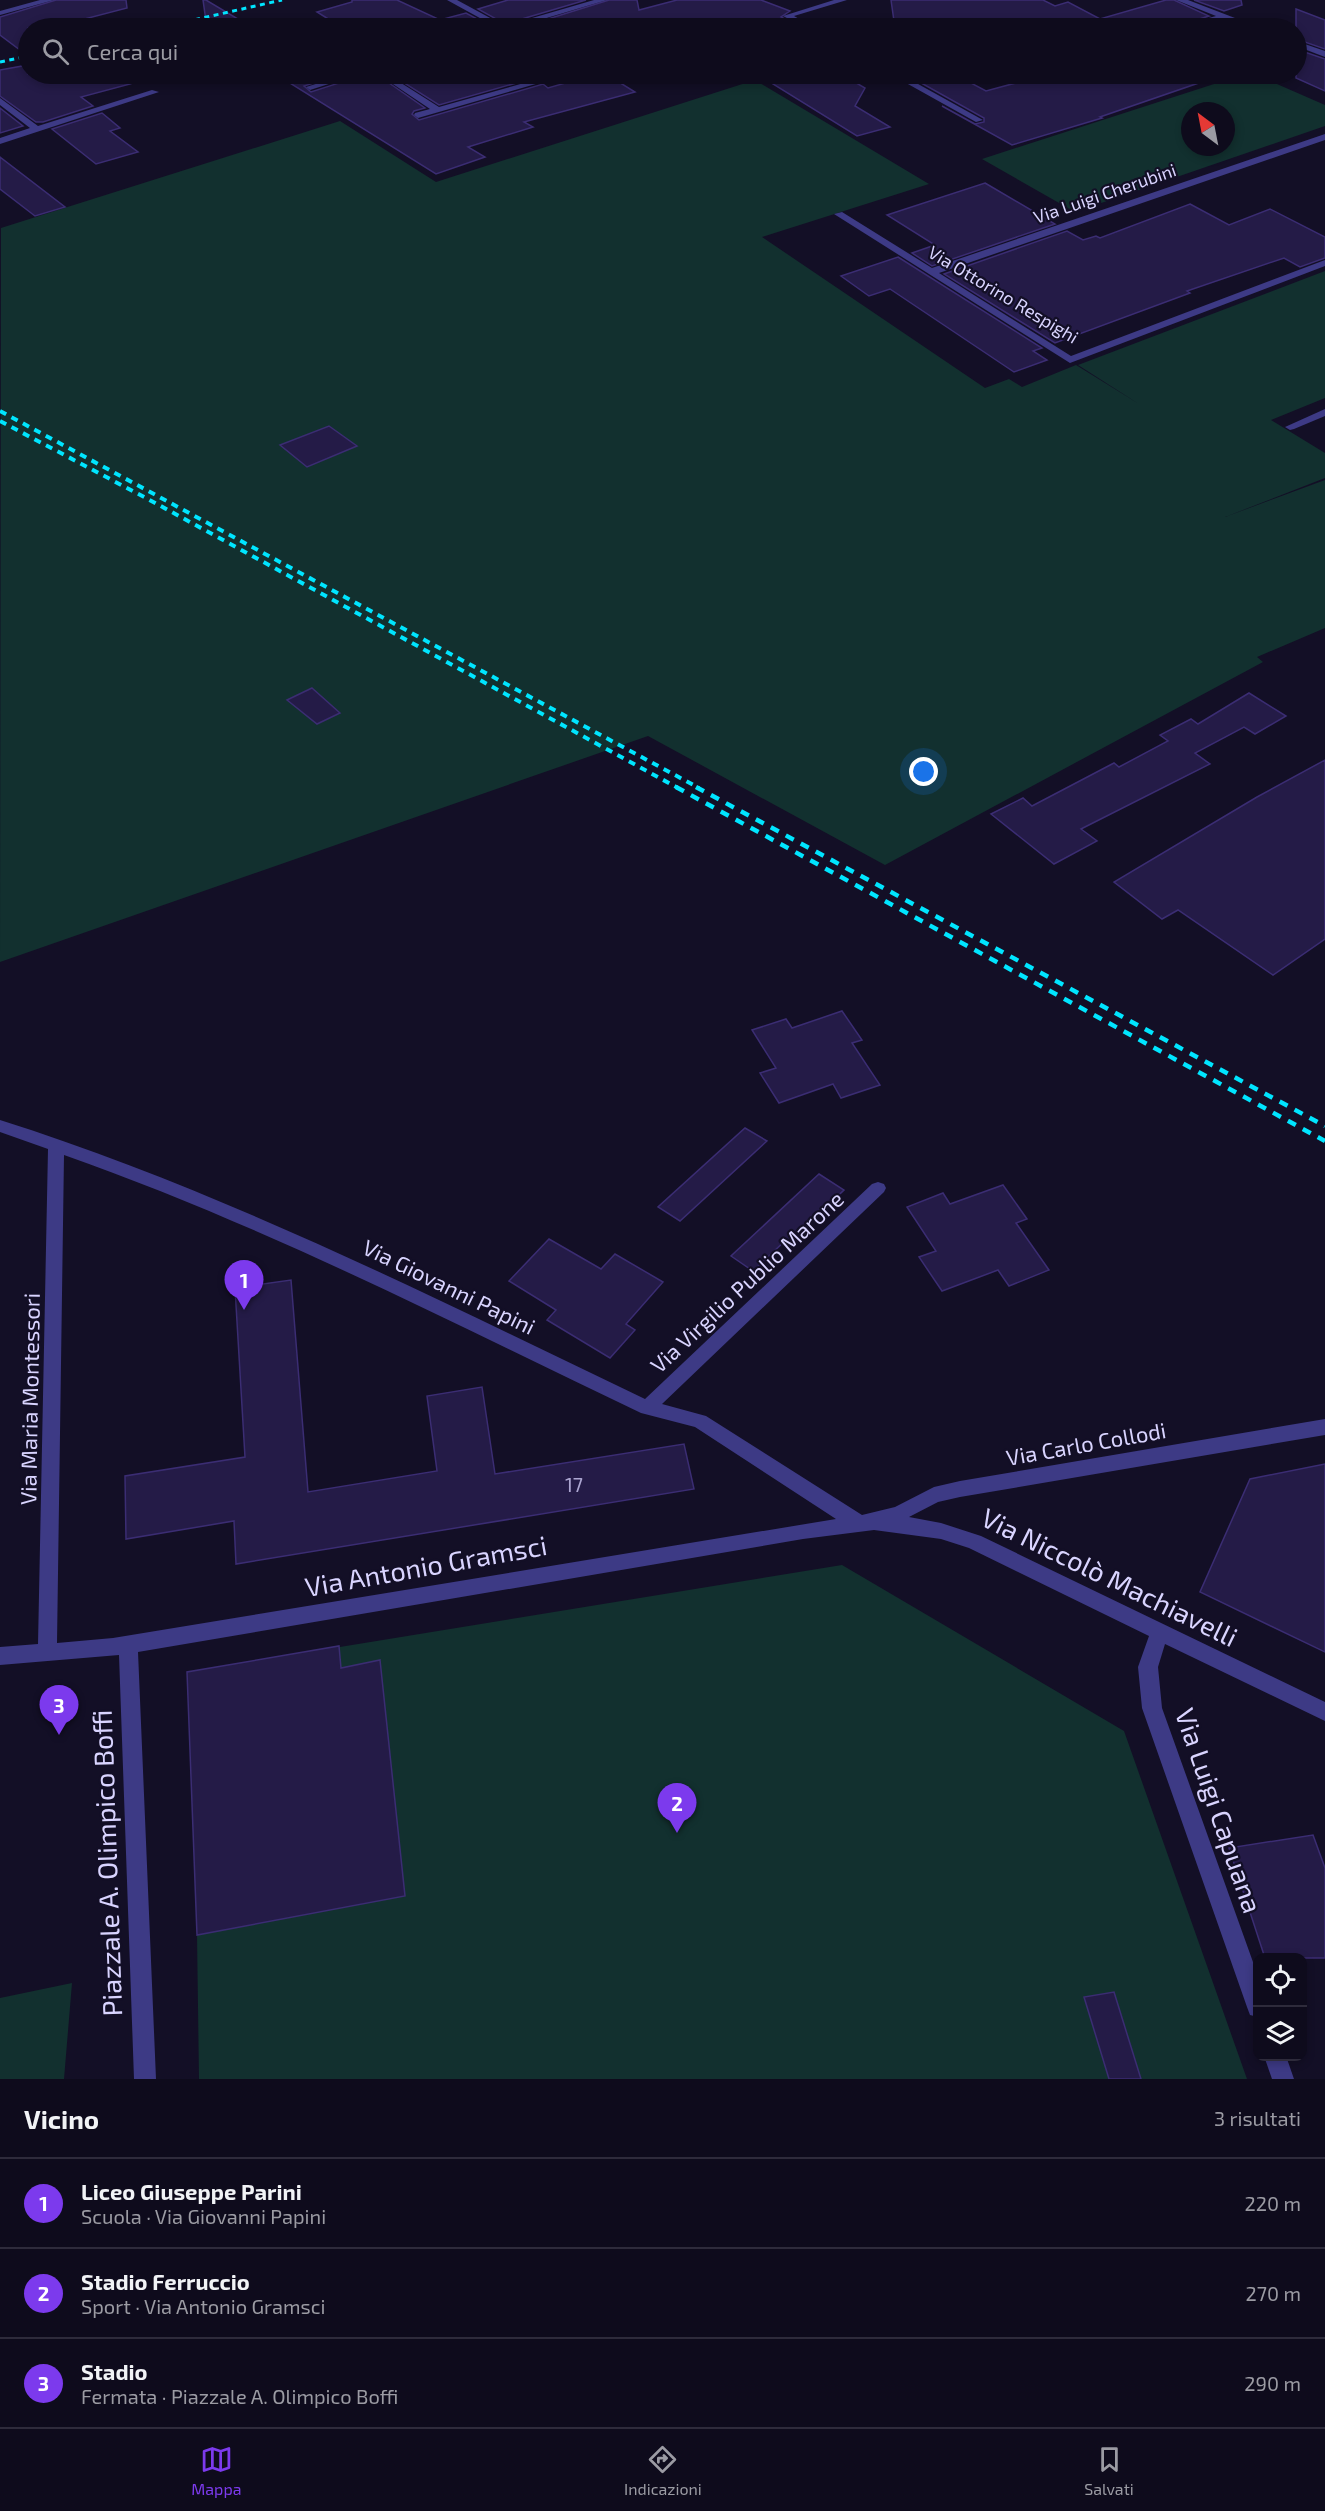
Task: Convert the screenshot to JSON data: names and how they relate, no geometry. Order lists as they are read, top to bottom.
{
  "streets": {
    "street": [
      "Via Luigi Cherubini",
      "Via Ottorino Respighi",
      "Via Virgilio Publio Marone",
      "Via Giovanni Papini",
      "Via Maria Montessori",
      "Via Carlo Collodi",
      "Via Antonio Gramsci",
      "Via Niccolò Machiavelli",
      "Via Luigi Capuana",
      "Piazzale A. Olimpico Boffi"
    ]
  },
  "crossings": [
    ["Via Luigi Cherubini", "Via Ottorino Respighi"],
    ["Via Virgilio Publio Marone", "Via Giovanni Papini"],
    ["Via Giovanni Papini", "Via Maria Montessori"],
    ["Via Giovanni Papini", "Via Carlo Collodi"],
    ["Via Giovanni Papini", "Via Antonio Gramsci"],
    ["Via Giovanni Papini", "Via Niccolò Machiavelli"],
    ["Via Maria Montessori", "Via Antonio Gramsci"],
    ["Via Carlo Collodi", "Via Antonio Gramsci"],
    ["Via Carlo Collodi", "Via Niccolò Machiavelli"],
    ["Via Antonio Gramsci", "Via Niccolò Machiavelli"],
    ["Via Antonio Gramsci", "Piazzale A. Olimpico Boffi"],
    ["Via Niccolò Machiavelli", "Via Luigi Capuana"]
  ],
  "house_numbers": ["17"],
  "north": "top left",
  "page": {
    "search": "Cerca qui",
    "pins": ["1", "3", "2"],
    "heading": ["Vicino", "3 risultati"],
    "list": [
      {
        "mark": "1",
        "name": "Liceo Giuseppe Parini",
        "note": "Scuola · Via Giovanni Papini",
        "value": "220 m"
      },
      {
        "mark": "2",
        "name": "Stadio Ferruccio",
        "note": "Sport · Via Antonio Gramsci",
        "value": "270 m"
      },
      {
        "mark": "3",
        "name": "Stadio",
        "note": "Fermata · Piazzale A. Olimpico Boffi",
        "value": "290 m"
      }
    ],
    "nav": ["Mappa", "Indicazioni", "Salvati"]
  }
}
